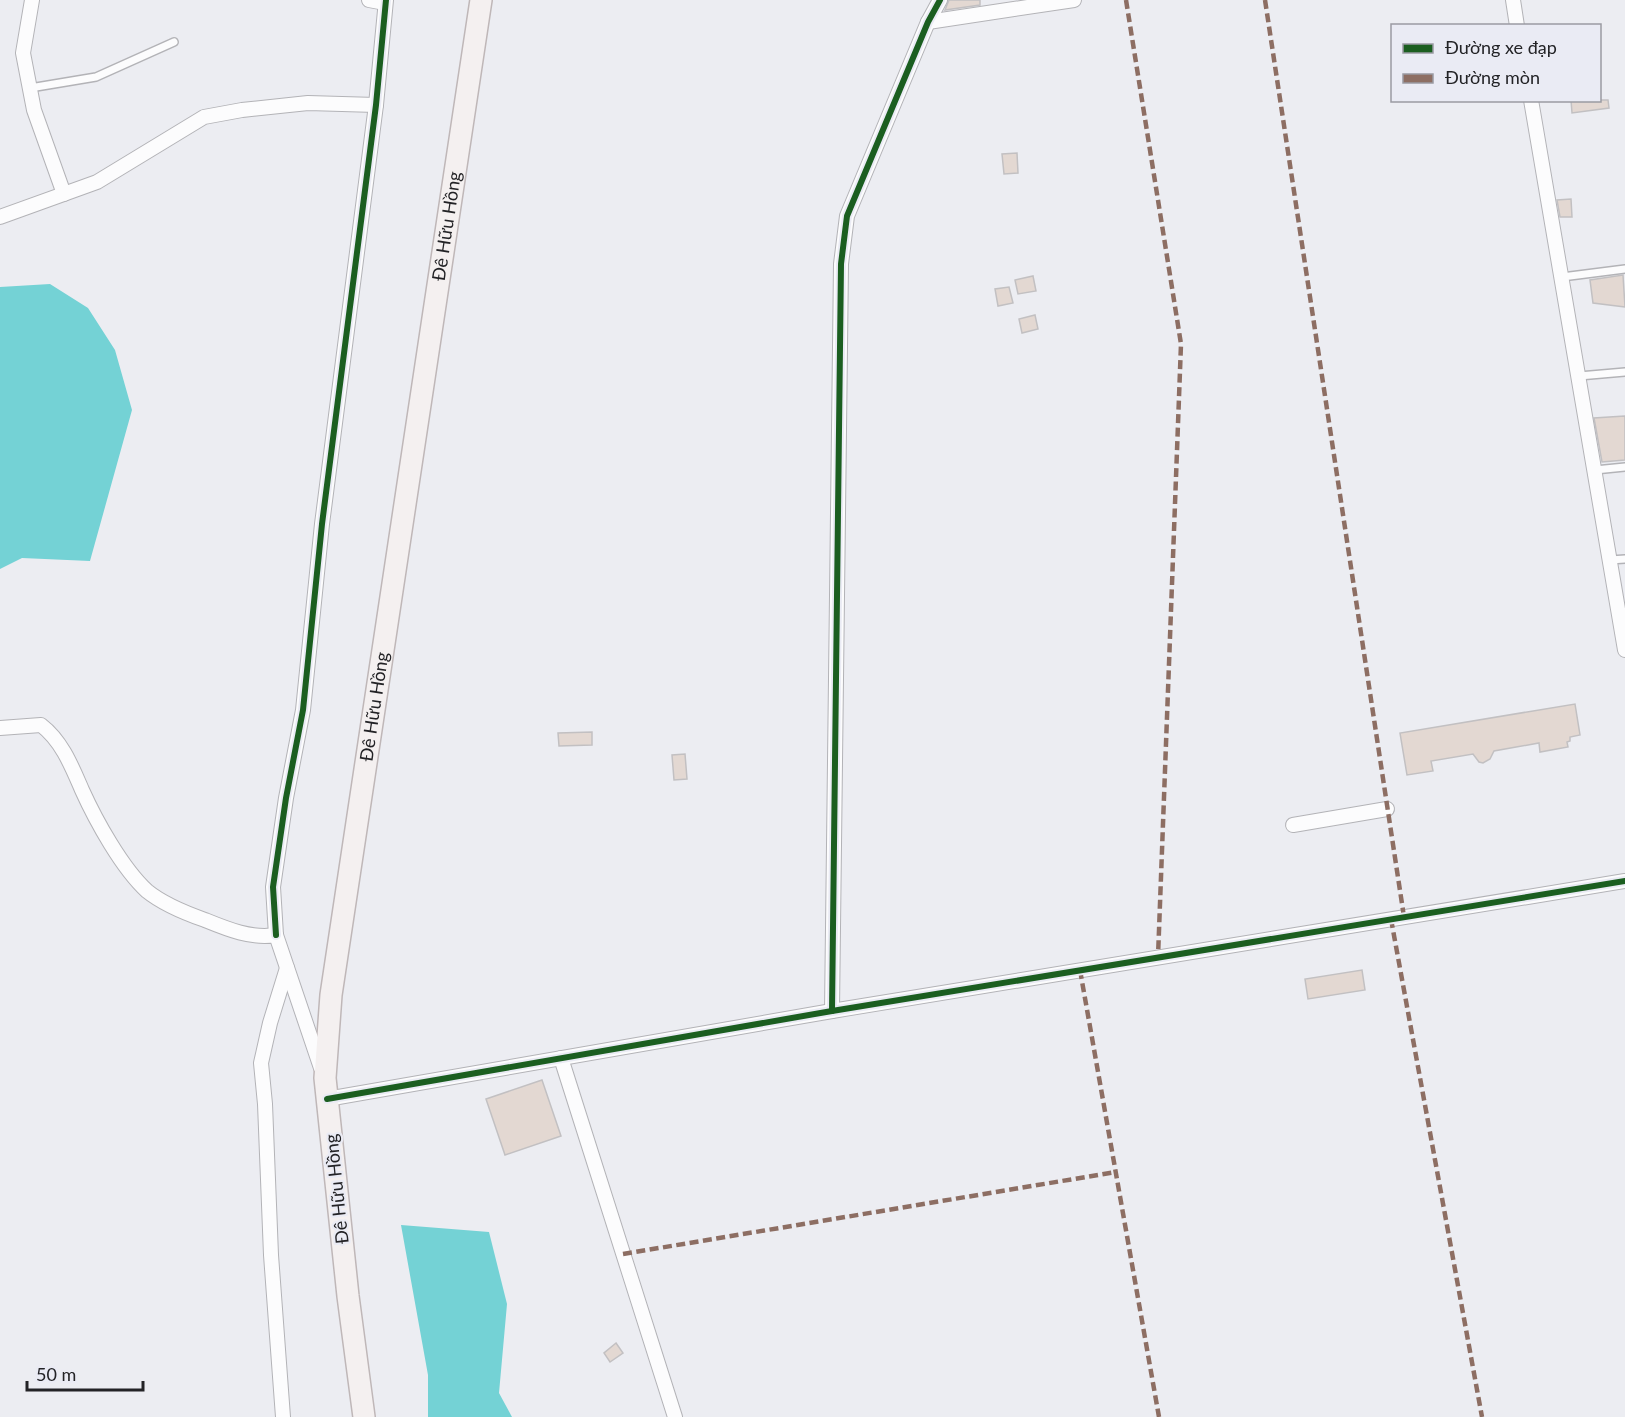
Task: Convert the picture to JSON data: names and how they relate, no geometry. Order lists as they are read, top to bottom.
{
  "streets": {
    "main road": ["Đê Hữu Hồng"]
  },
  "legend": ["Đường xe đạp", "Đường mòn"],
  "scale_bar": "50 m"
}
